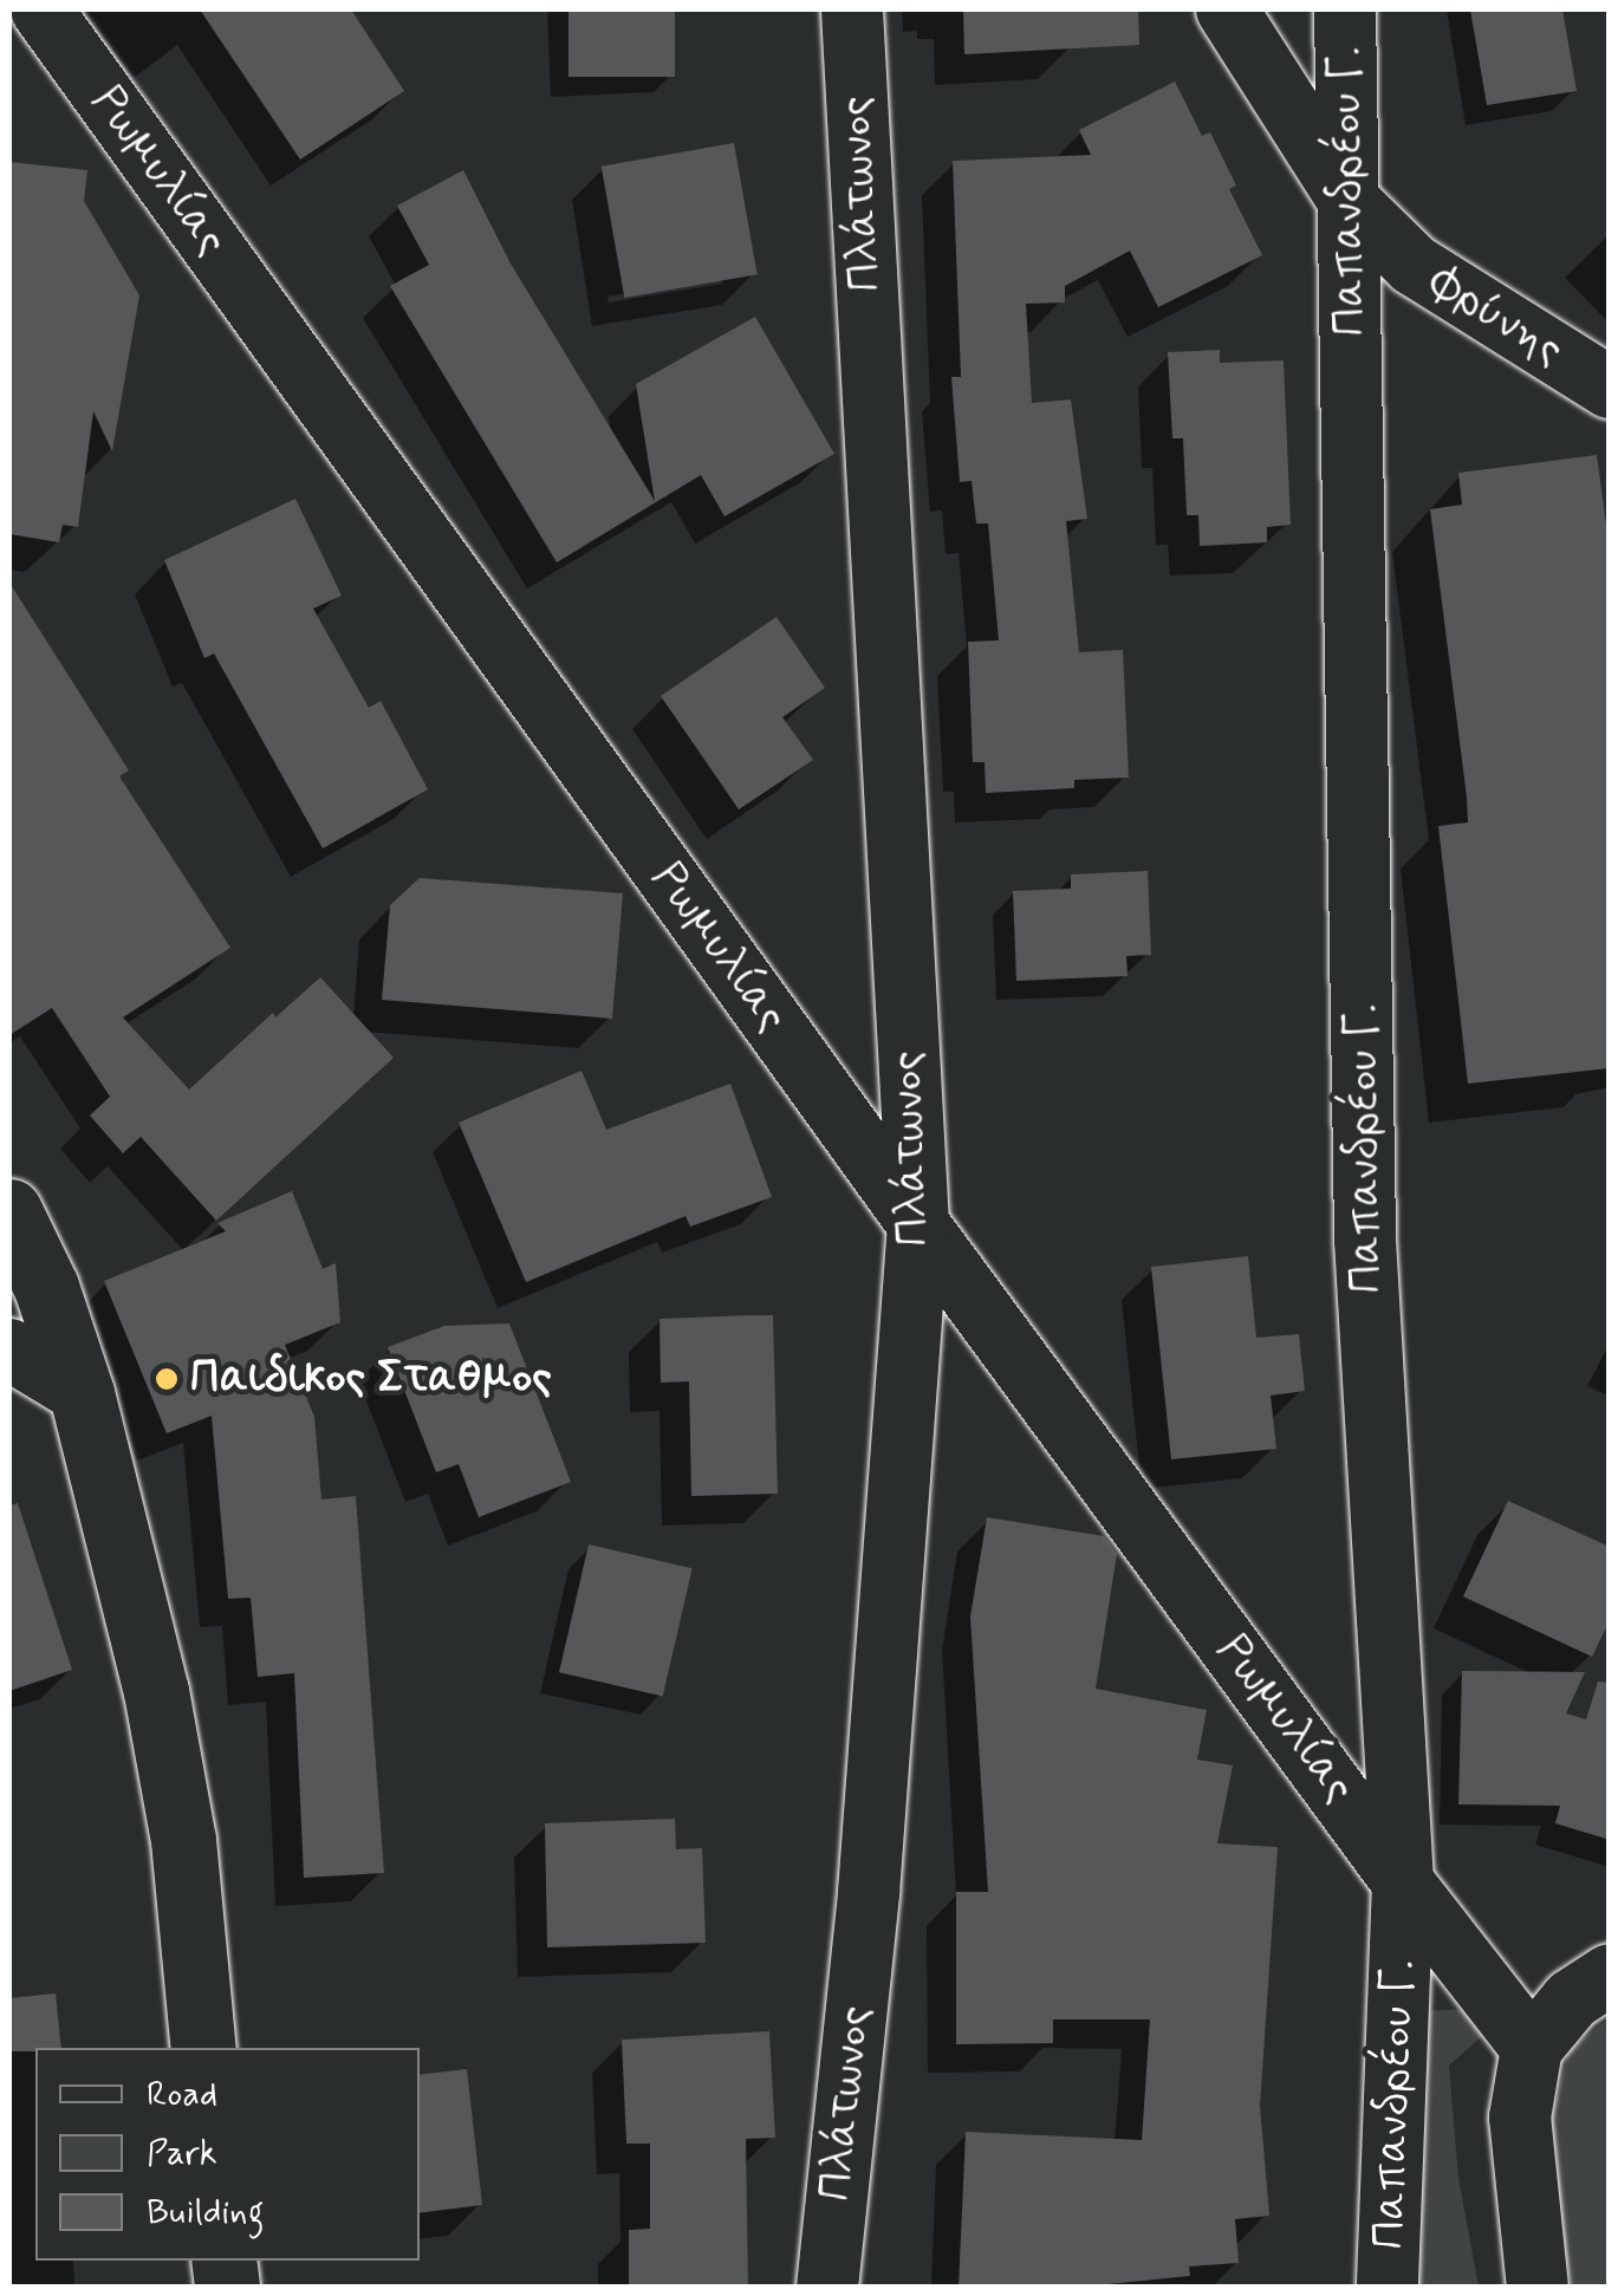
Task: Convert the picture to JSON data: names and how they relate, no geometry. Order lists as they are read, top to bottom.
{
  "streets": {
    "street": [
      "Ρωμυλίας",
      "Παπανδρέου Γ.",
      "Πλάτωνος",
      "Φρύνης"
    ]
  },
  "crossings": [
    ["Ρωμυλίας", "Παπανδρέου Γ."],
    ["Ρωμυλίας", "Πλάτωνος"],
    ["Παπανδρέου Γ.", "Φρύνης"]
  ],
  "places": ["Παιδικος Σταθμος"],
  "legend": ["Road", "Park", "Building"]
}
